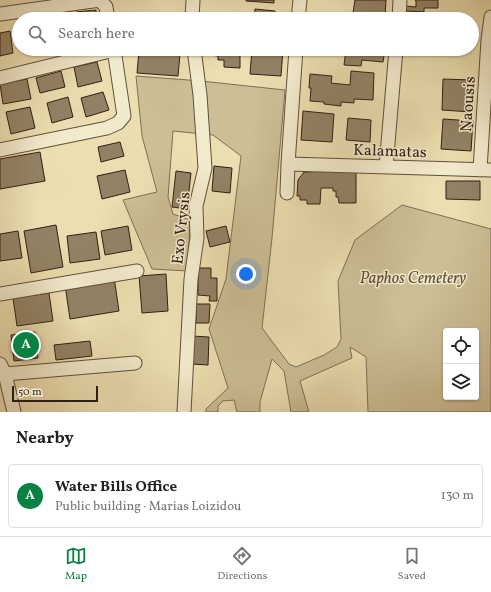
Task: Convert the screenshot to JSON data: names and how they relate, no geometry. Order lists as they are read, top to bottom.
{
  "streets": {
    "street": ["Naousis", "Kalamatas", "Exo Vrysis"]
  },
  "crossings": [
    ["Naousis", "Kalamatas"]
  ],
  "parks": ["Paphos Cemetery"],
  "scale_bar": "50 m",
  "page": {
    "search": "Search here",
    "pins": "A",
    "scale": "50 m",
    "heading": "Nearby",
    "list": [
      {
        "mark": "A",
        "name": "Water Bills Office",
        "note": "Public building · Marias Loizidou",
        "value": "130 m"
      }
    ],
    "nav": ["Map", "Directions", "Saved"]
  }
}
